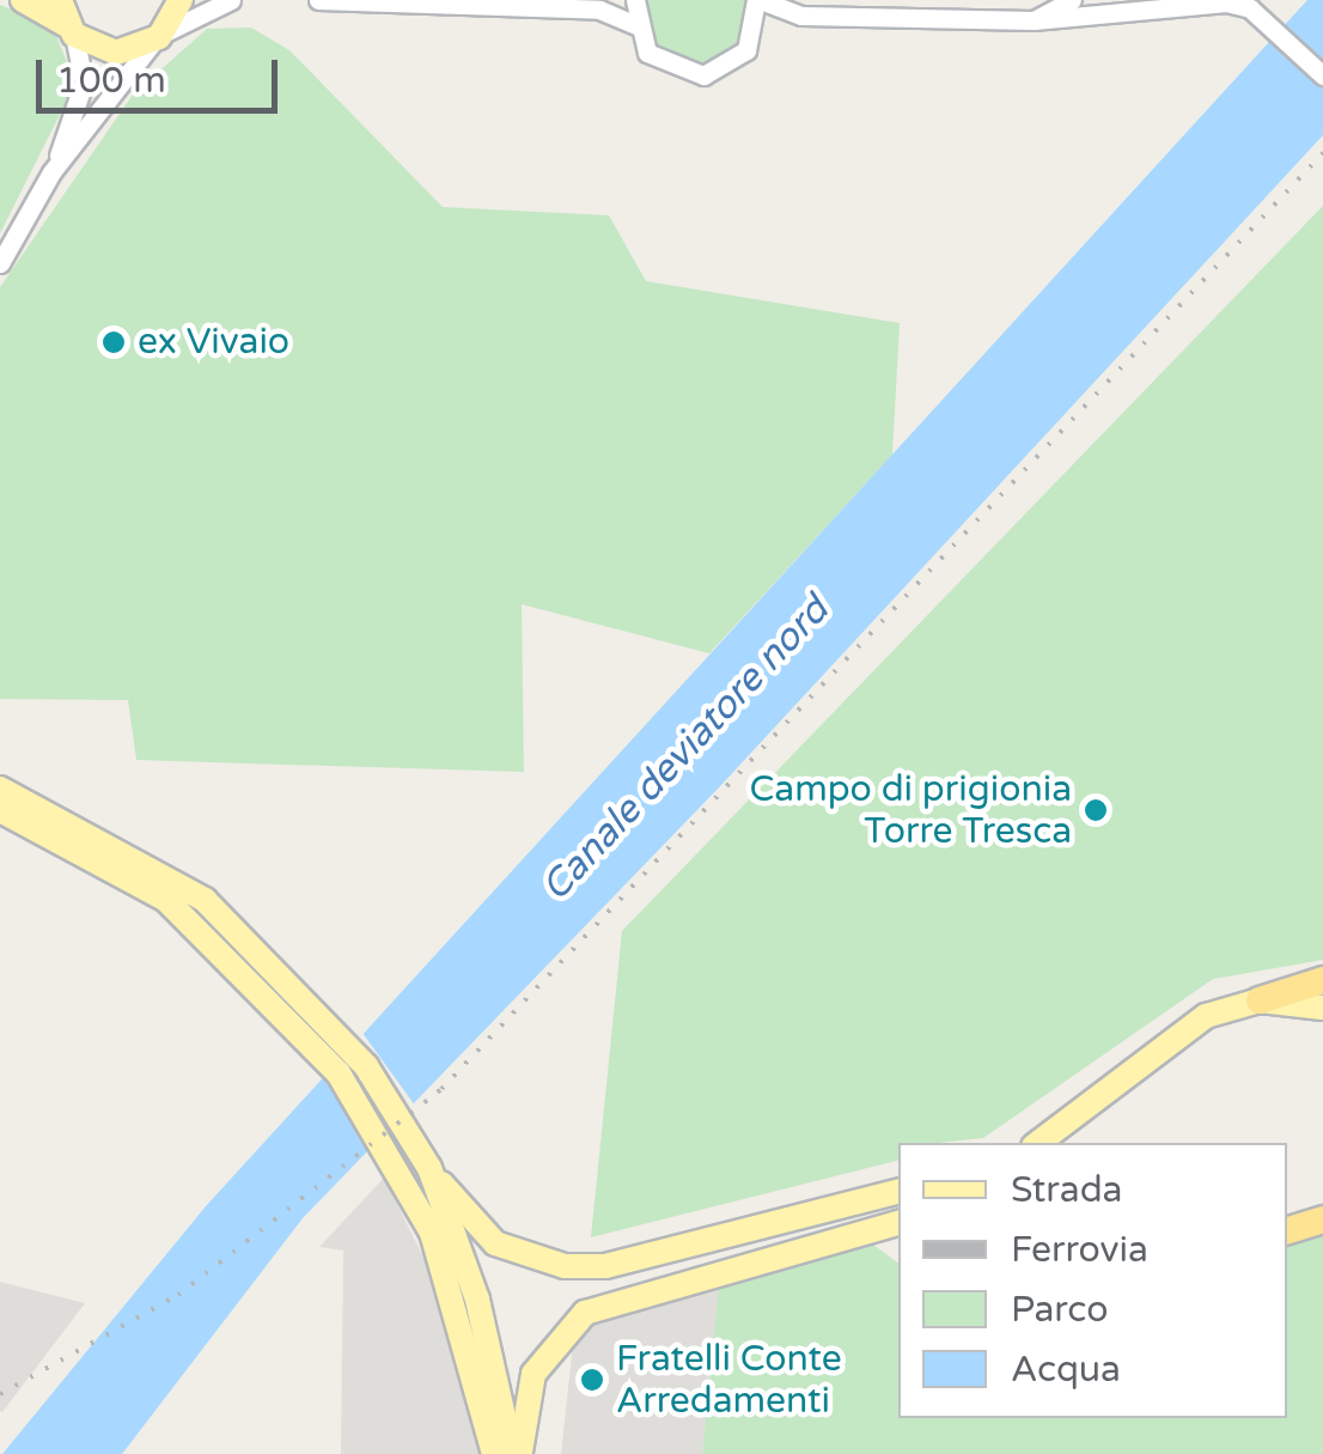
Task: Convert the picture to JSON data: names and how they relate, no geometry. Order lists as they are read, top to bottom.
{
  "water": ["Canale deviatore nord"],
  "places": ["ex Vivaio", "Campo di prigionia Torre Tresca", "Fratelli Conte Arredamenti"],
  "legend": [
    "Strada",
    "Ferrovia",
    "Parco",
    "Acqua"
  ],
  "scale_bar": "100 m"
}
